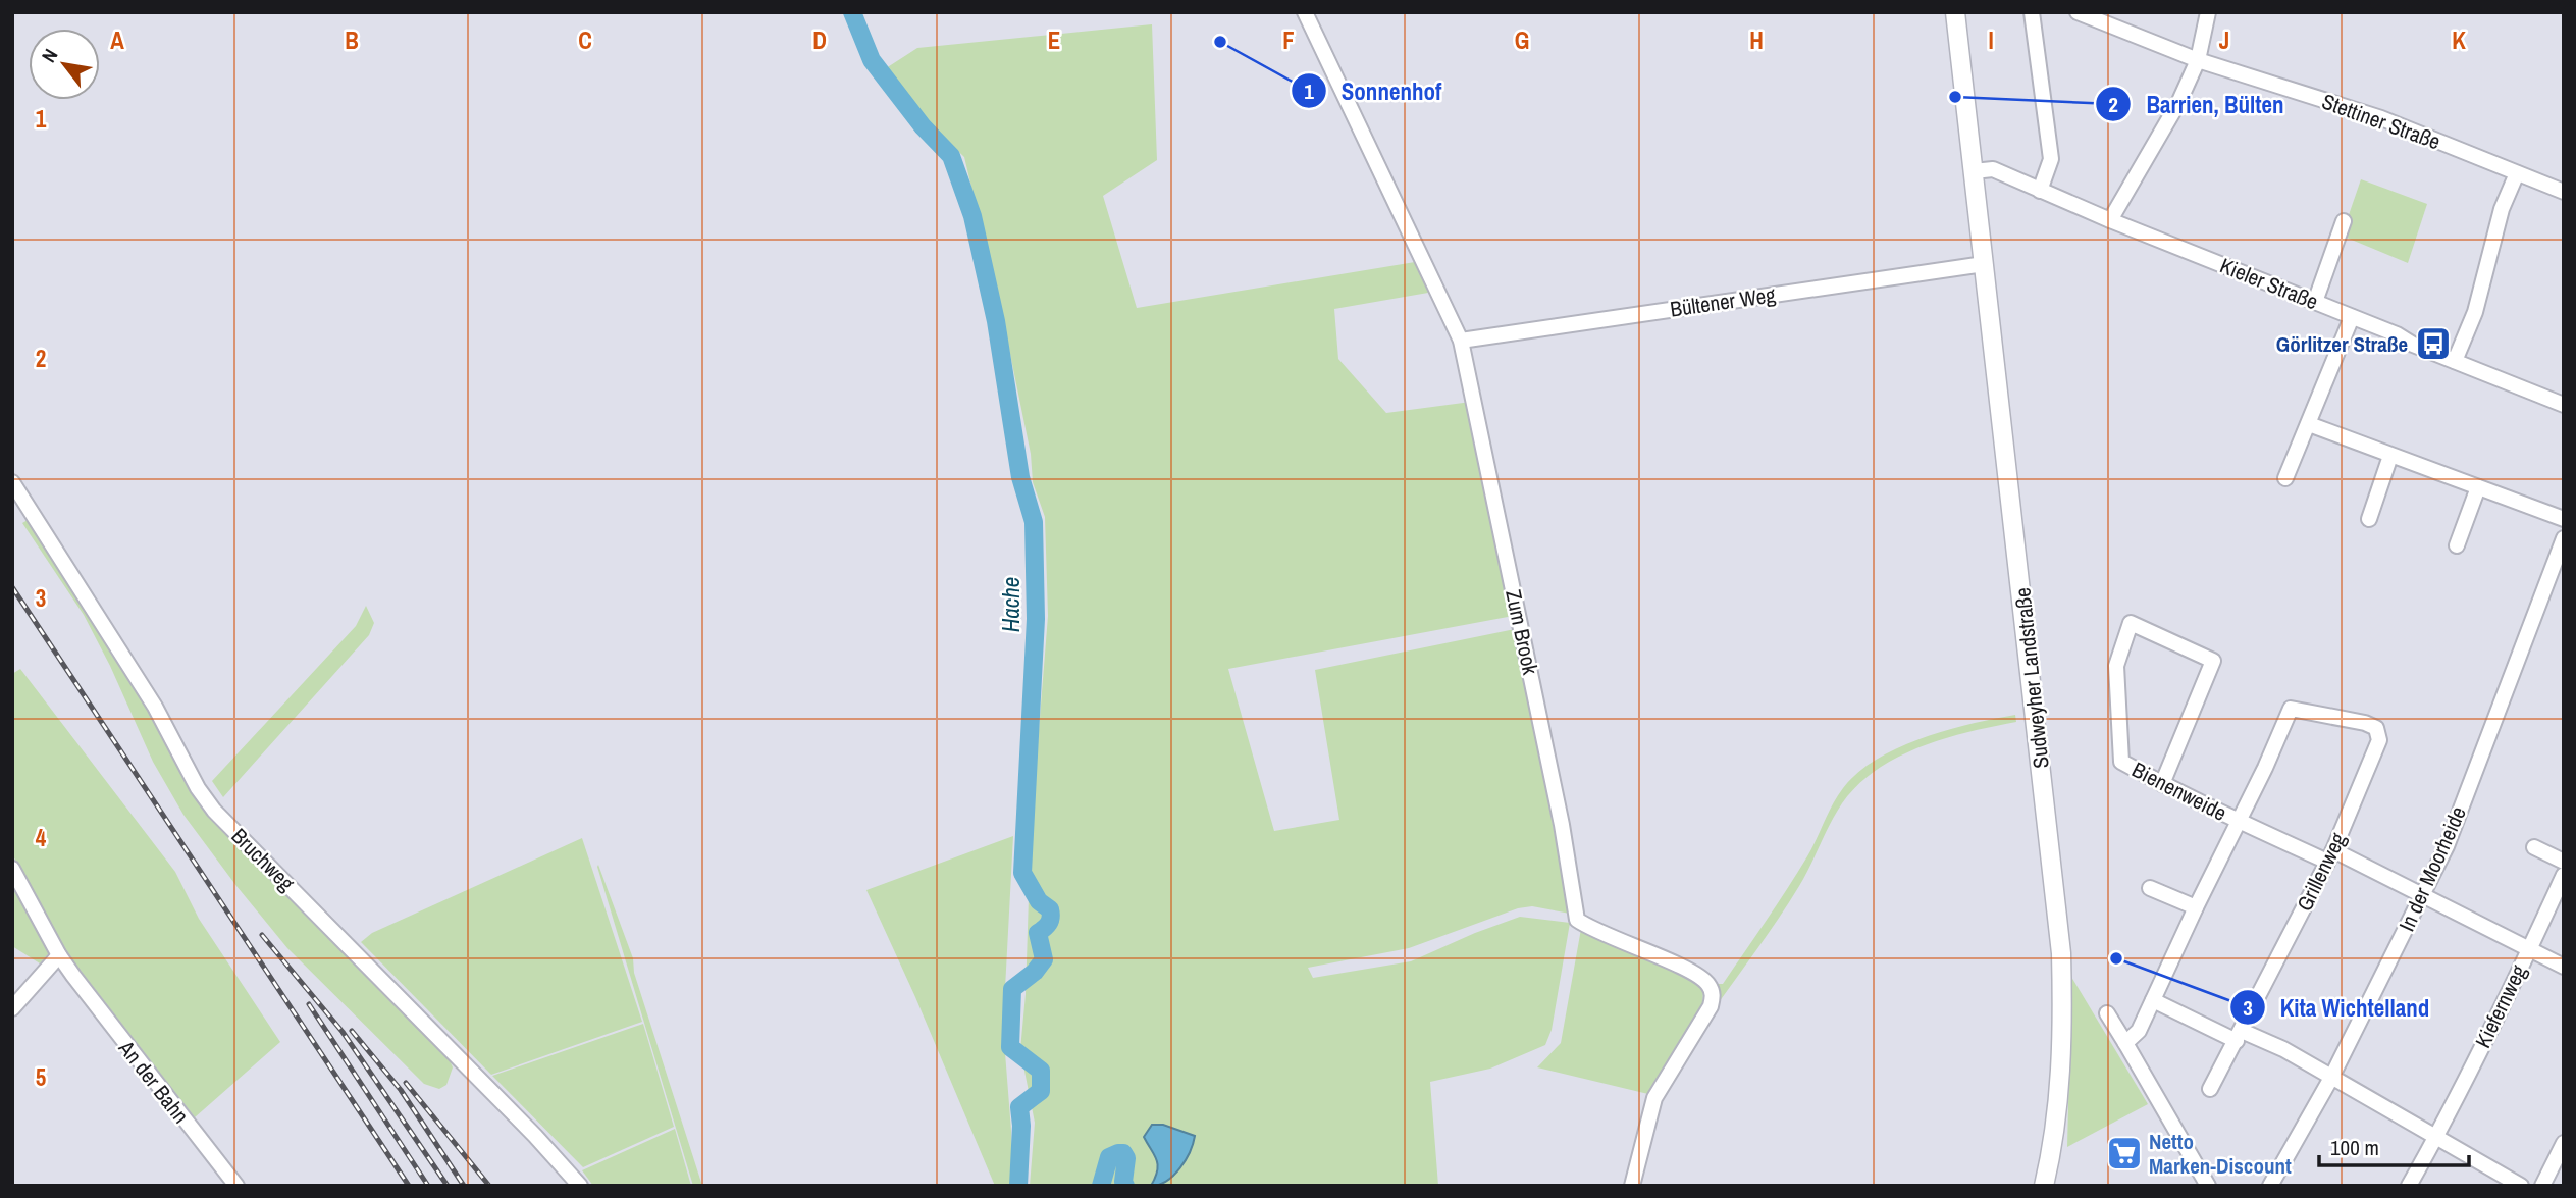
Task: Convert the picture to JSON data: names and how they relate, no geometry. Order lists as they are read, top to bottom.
{
  "streets": {
    "main road": ["Sudweyher Landstraße"],
    "street": [
      "Stettiner Straße",
      "Kieler Straße",
      "Bültener Weg",
      "Zum Brook",
      "Bienenweide",
      "Bruchweg",
      "In der Moorheide",
      "Grillenweg",
      "Kiefernweg",
      "An der Bahn"
    ]
  },
  "crossings": [
    ["Kieler Straße", "Sudweyher Landstraße"],
    ["Bültener Weg", "Zum Brook"],
    ["Bültener Weg", "Sudweyher Landstraße"],
    ["Bienenweide", "In der Moorheide"],
    ["Bienenweide", "Grillenweg"],
    ["Bienenweide", "Kiefernweg"]
  ],
  "water": ["Hache"],
  "places": {
    "other": ["Sonnenhof", "Barrien, Bülten", "Kita Wichtelland"],
    "bus stop": ["Görlitzer Straße"],
    "supermarket": ["Netto Marken-Discount"]
  },
  "scale_bar": "100 m",
  "north": "top left",
  "grid": {
    "columns": [
      "A",
      "B",
      "C",
      "D",
      "E",
      "F",
      "G",
      "H",
      "I",
      "J",
      "K"
    ],
    "rows": [
      "1",
      "2",
      "3",
      "4",
      "5"
    ]
  }
}
